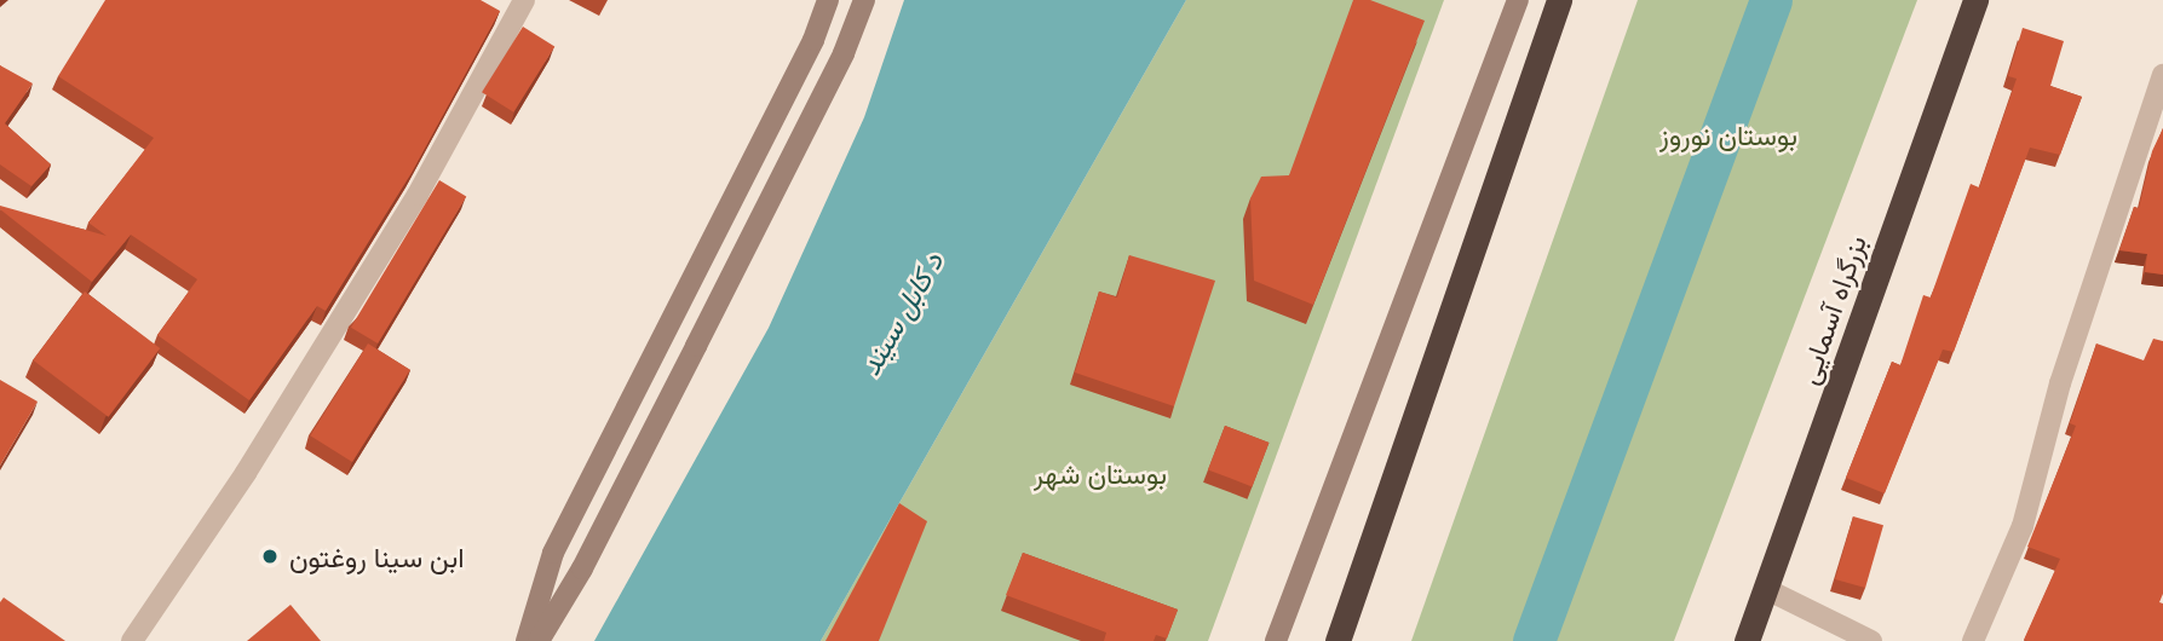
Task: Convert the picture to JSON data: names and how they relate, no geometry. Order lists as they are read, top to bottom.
{
  "streets": {
    "highway": ["بزرگراه آسمایی"]
  },
  "water": ["د کابل سيند"],
  "parks": ["بوستان نوروز", "بوستان شهر"],
  "places": ["ابن سینا روغتون"]
}
